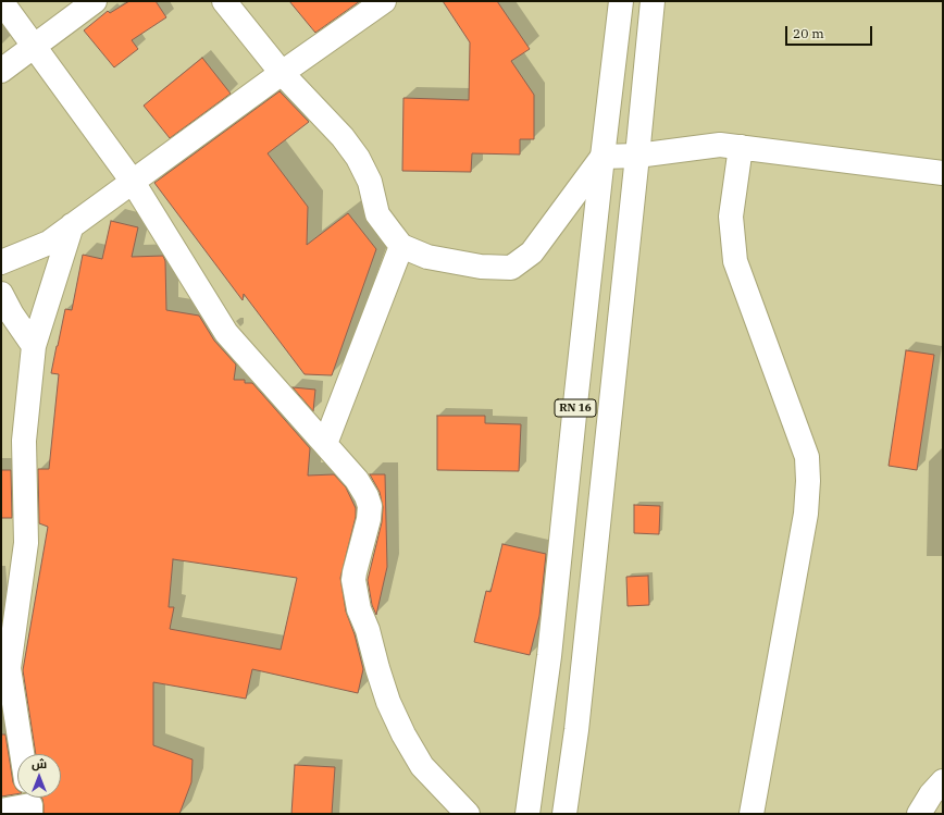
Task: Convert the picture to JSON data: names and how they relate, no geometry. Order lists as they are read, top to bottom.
{
  "streets": {
    "street": ["RN 16"]
  },
  "scale_bar": "20 m",
  "north": "top"
}
